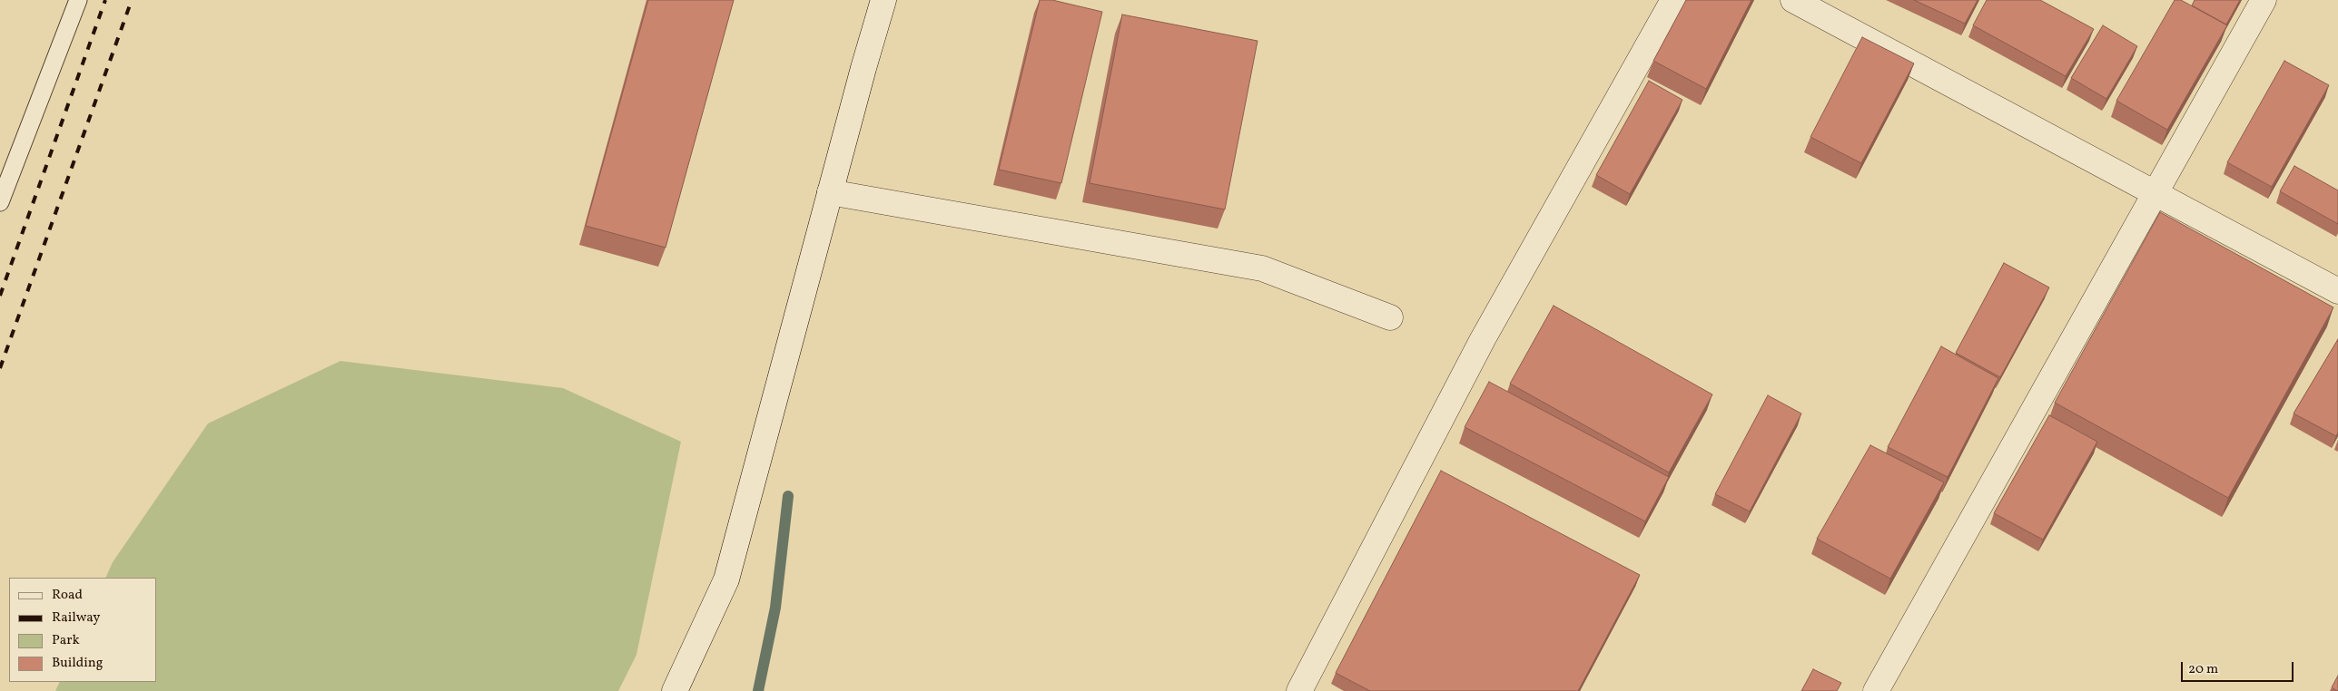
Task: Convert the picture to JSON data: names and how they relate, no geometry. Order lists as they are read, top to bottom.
{
  "legend": [
    "Road",
    "Railway",
    "Park",
    "Building"
  ],
  "scale_bar": "20 m"
}
